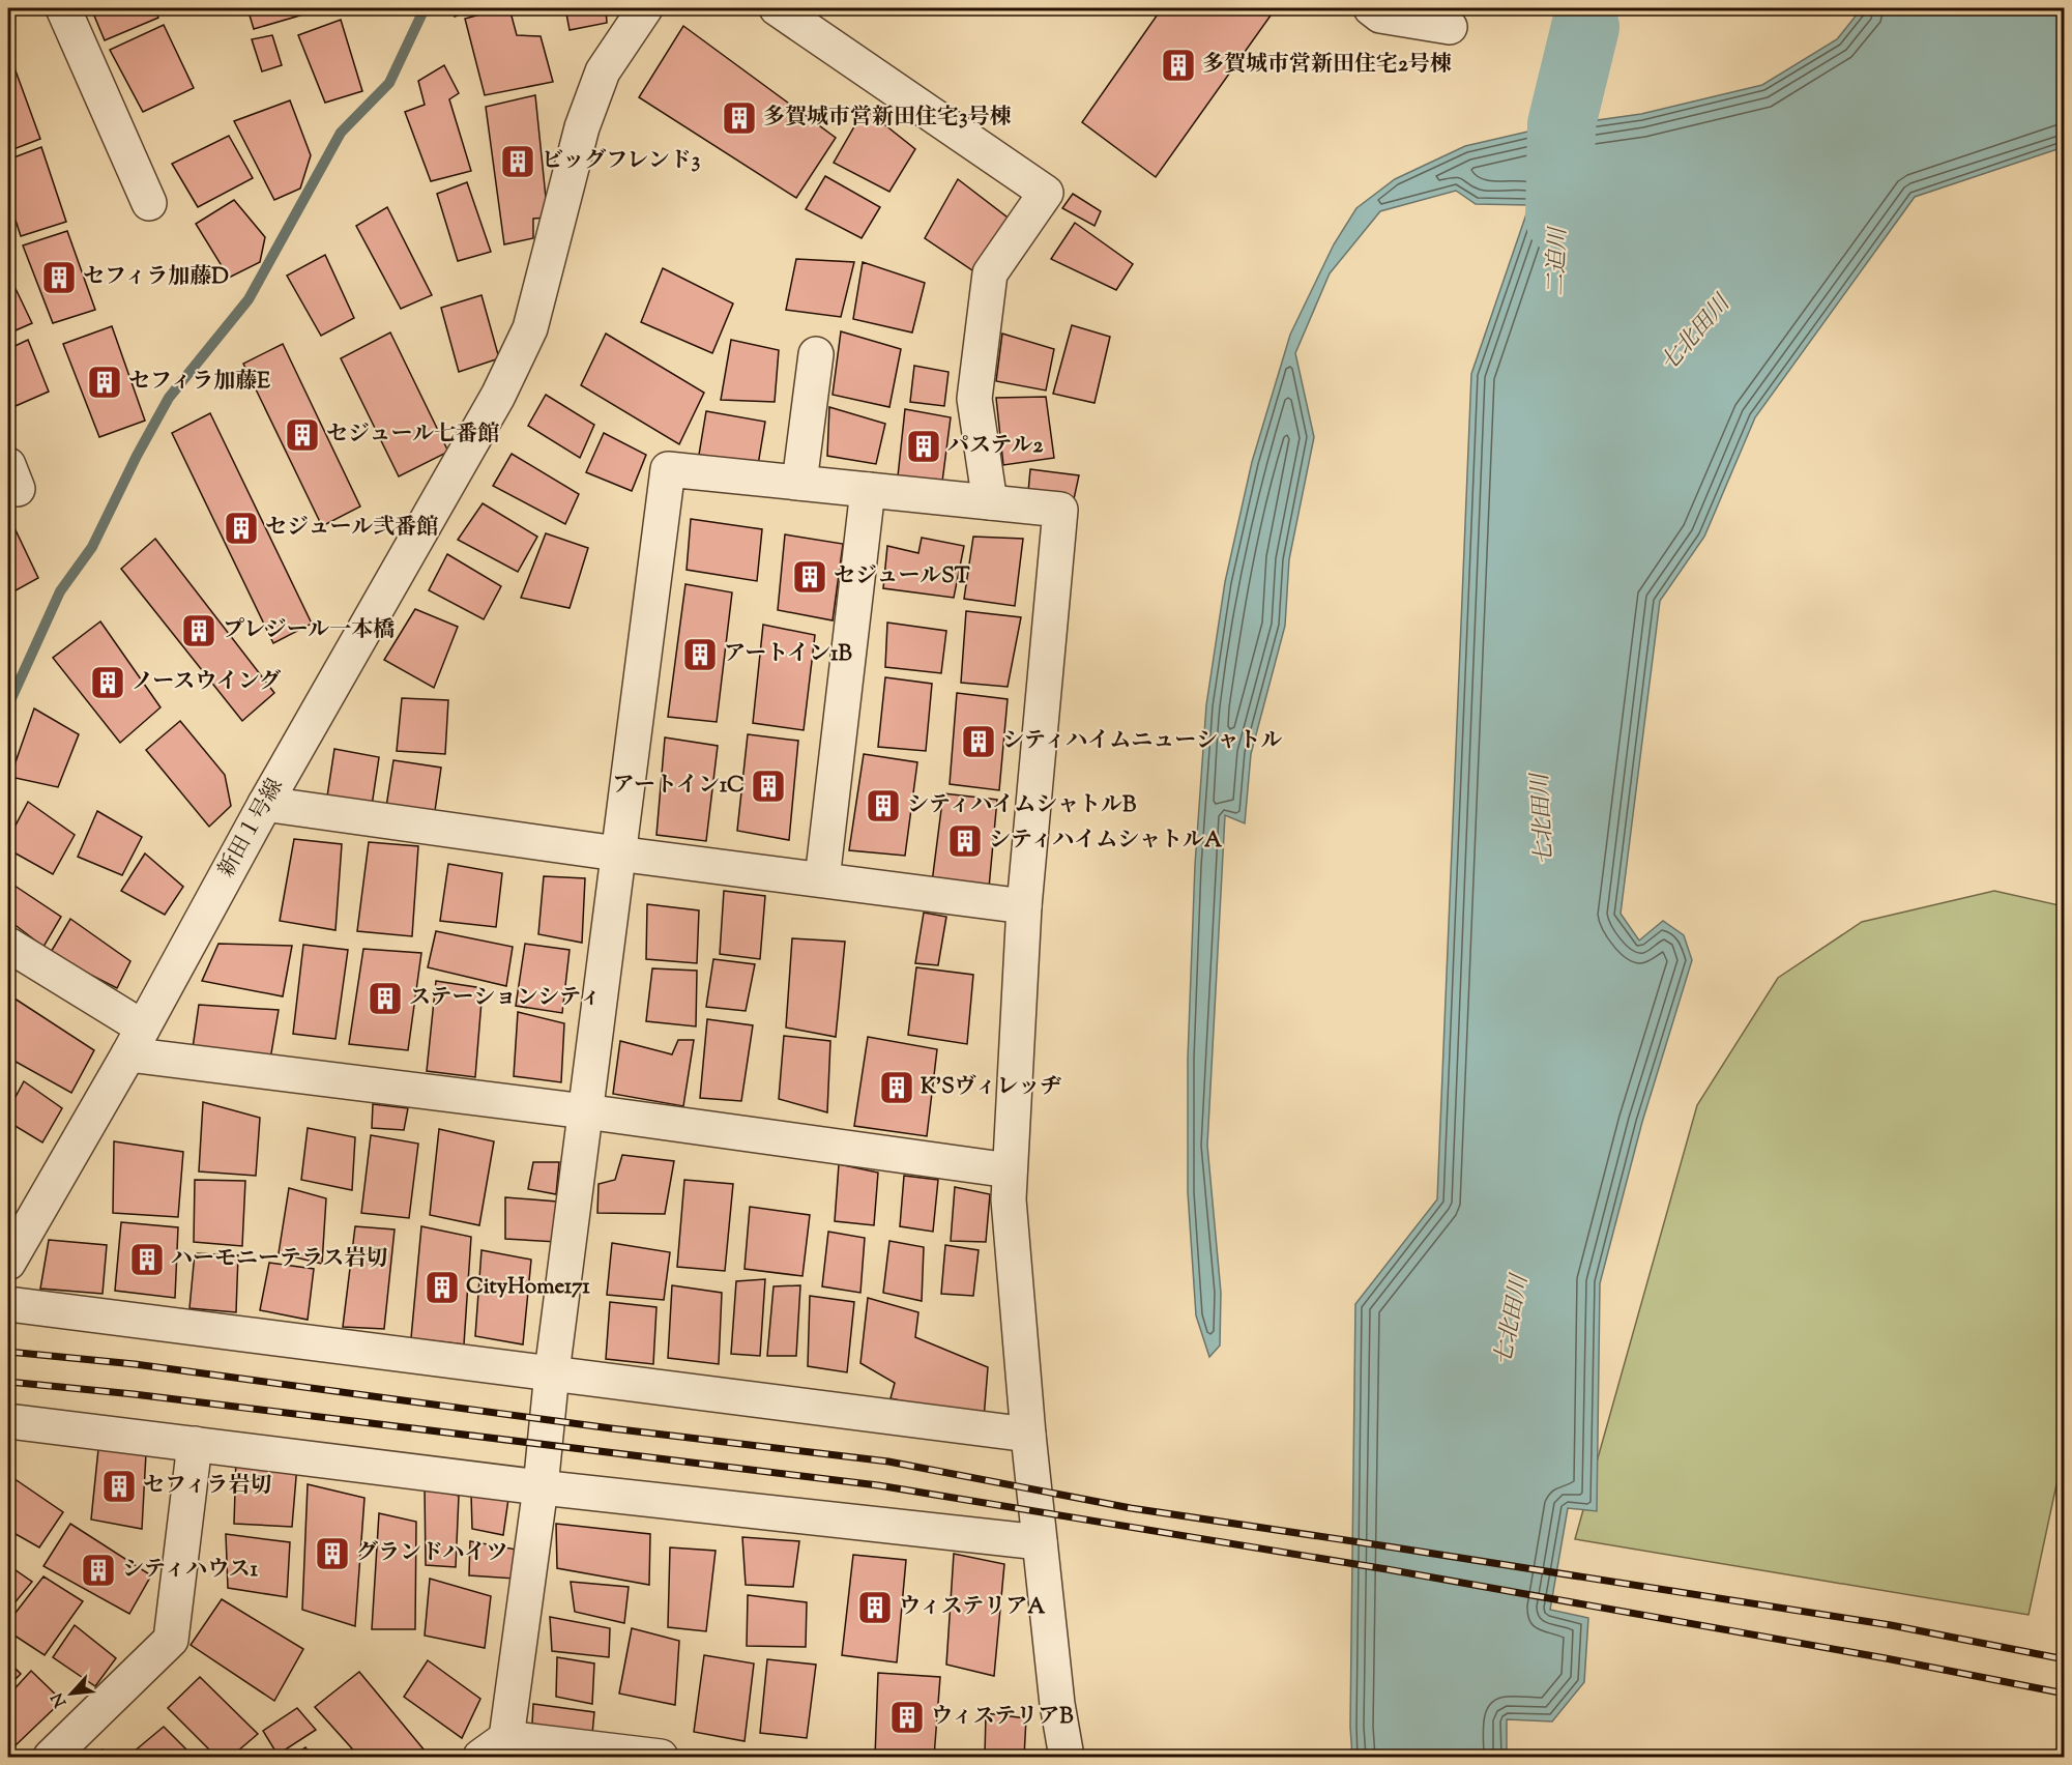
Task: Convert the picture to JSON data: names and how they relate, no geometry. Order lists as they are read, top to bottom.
{
  "streets": {
    "street": ["新田１号線"]
  },
  "water": ["二迫川", "七北田川"],
  "places": {
    "building": [
      "多賀城市営新田住宅2号棟",
      "多賀城市営新田住宅3号棟",
      "ビッグフレンド3",
      "セフィラ加藤D",
      "セフィラ加藤E",
      "セジュール七番館",
      "パステル2",
      "セジュール弐番館",
      "セジュールST",
      "プレジール一本橋",
      "アートイン1B",
      "ノースウイング",
      "シティハイムニューシャトル",
      "アートイン1C",
      "シティハイムシャトルB",
      "シティハイムシャトルA",
      "ステーションシティ",
      "K'Sヴィレッヂ",
      "ハーモニーテラス岩切",
      "CityHome171",
      "セフィラ岩切",
      "グランドハイツ",
      "シティハウス1",
      "ウィステリアA",
      "ウィステリアB"
    ]
  },
  "north": "bottom left"
}
